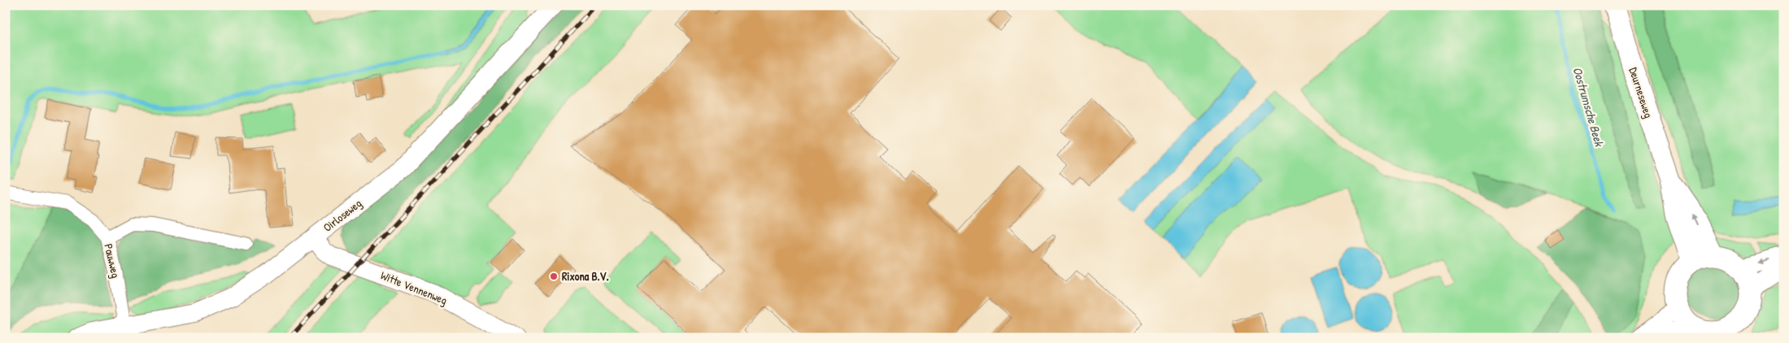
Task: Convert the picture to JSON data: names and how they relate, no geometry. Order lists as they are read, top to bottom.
{
  "streets": {
    "main road": ["Deurneseweg"],
    "street": ["Oirloseweg", "Pauwweg", "Witte Vennenweg"]
  },
  "crossings": [
    ["Oirloseweg", "Pauwweg"],
    ["Oirloseweg", "Witte Vennenweg"]
  ],
  "water": ["Oostrumsche Beek"],
  "places": ["Rixona B.V."]
}
